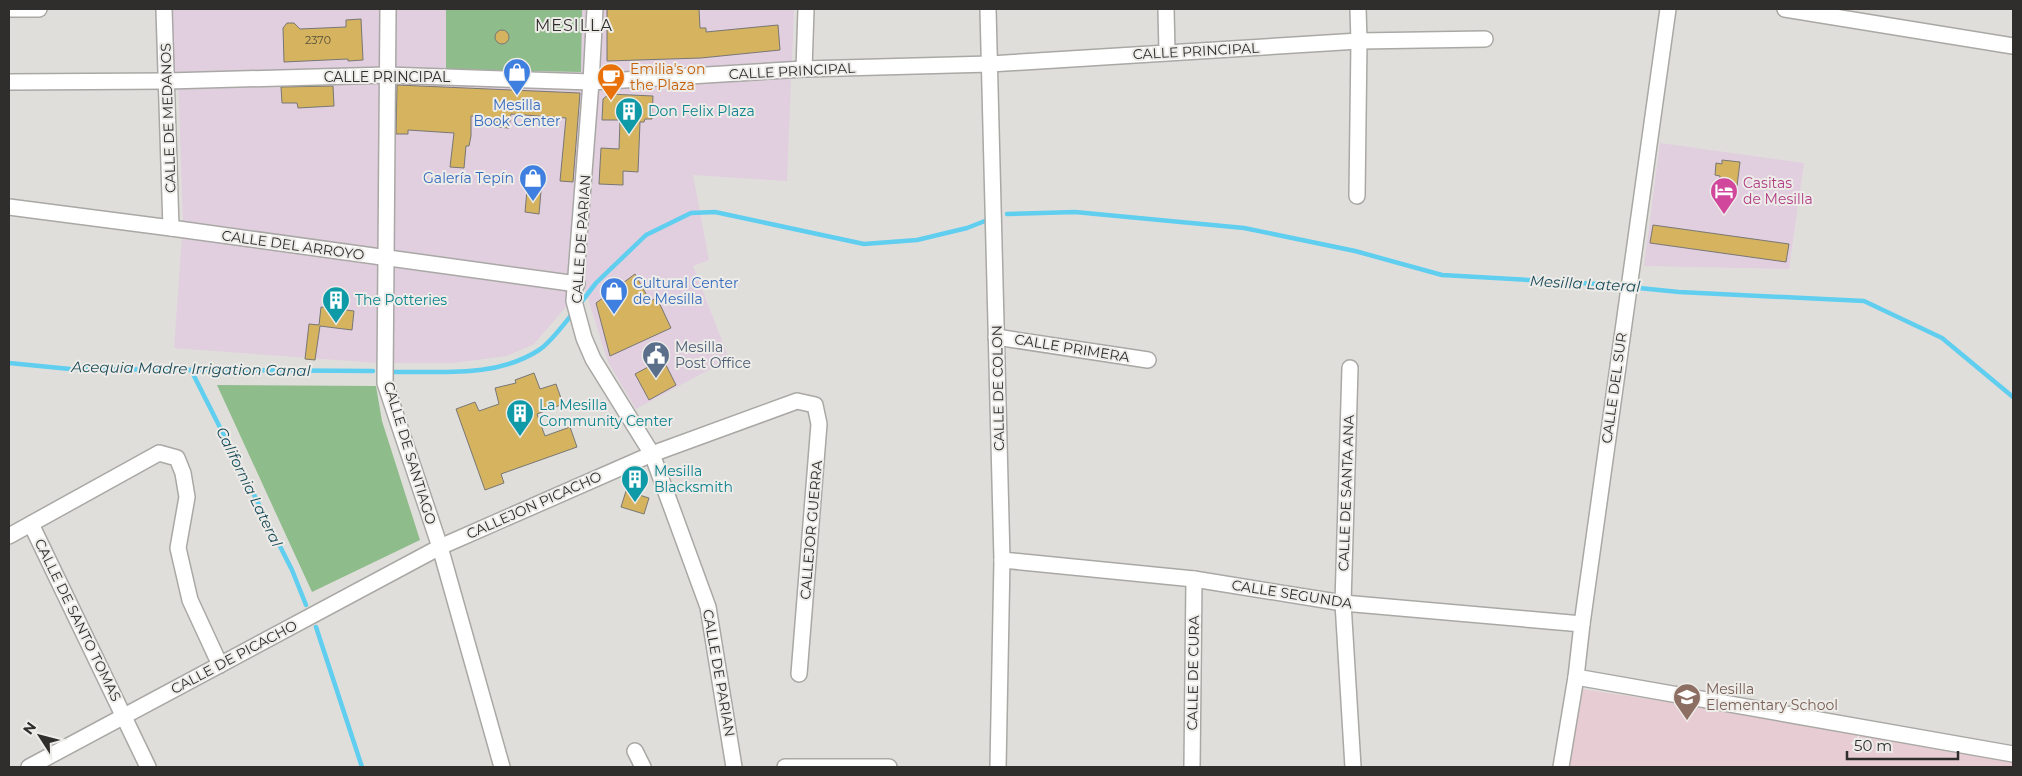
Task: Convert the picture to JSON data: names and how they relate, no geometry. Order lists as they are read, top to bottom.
{
  "streets": {
    "street": [
      "CALLE PRINCIPAL",
      "CALLE DE MEDANOS",
      "CALLE DE PARIAN",
      "CALLE DEL ARROYO",
      "CALLE PRIMERA",
      "CALLE DE COLON",
      "CALLE DEL SUR",
      "CALLE DE SANTIAGO",
      "CALLE DE SANTA ANA",
      "CALLEJON PICACHO",
      "CALLEJOR GUERRA",
      "CALLE SEGUNDA",
      "CALLE DE SANTO TOMAS",
      "CALLE DE PICACHO",
      "CALLE DE CURA"
    ]
  },
  "crossings": [
    ["CALLE PRINCIPAL", "CALLE DE MEDANOS"],
    ["CALLE PRINCIPAL", "CALLE DE PARIAN"],
    ["CALLE PRINCIPAL", "CALLE DE COLON"],
    ["CALLE PRINCIPAL", "CALLE DE SANTIAGO"],
    ["CALLE DE MEDANOS", "CALLE DEL ARROYO"],
    ["CALLE DE PARIAN", "CALLE DEL ARROYO"],
    ["CALLE DE PARIAN", "CALLEJON PICACHO"],
    ["CALLE DEL ARROYO", "CALLE DE SANTIAGO"],
    ["CALLE PRIMERA", "CALLE DE COLON"],
    ["CALLE DE COLON", "CALLE SEGUNDA"],
    ["CALLE DEL SUR", "CALLE SEGUNDA"],
    ["CALLE DE SANTIAGO", "CALLEJON PICACHO"],
    ["CALLE DE SANTIAGO", "CALLE DE PICACHO"],
    ["CALLE DE SANTA ANA", "CALLE SEGUNDA"],
    ["CALLEJON PICACHO", "CALLEJOR GUERRA"],
    ["CALLEJON PICACHO", "CALLE DE PICACHO"],
    ["CALLE SEGUNDA", "CALLE DE CURA"],
    ["CALLE DE SANTO TOMAS", "CALLE DE PICACHO"]
  ],
  "districts": ["MESILLA"],
  "water": ["Mesilla Lateral", "Acequia Madre Irrigation Canal", "California Lateral"],
  "places": {
    "shop": ["Mesilla Book Center", "Galería Tepín", "Cultural Center de Mesilla"],
    "cafe": ["Emilia's on the Plaza"],
    "building": [
      "Don Felix Plaza",
      "The Potteries",
      "La Mesilla Community Center",
      "Mesilla Blacksmith"
    ],
    "hotel": ["Casitas de Mesilla"],
    "public building": ["Mesilla Post Office"],
    "school or university": ["Mesilla Elementary School"]
  },
  "house_numbers": ["2370"],
  "scale_bar": "50 m",
  "north": "top left"
}
